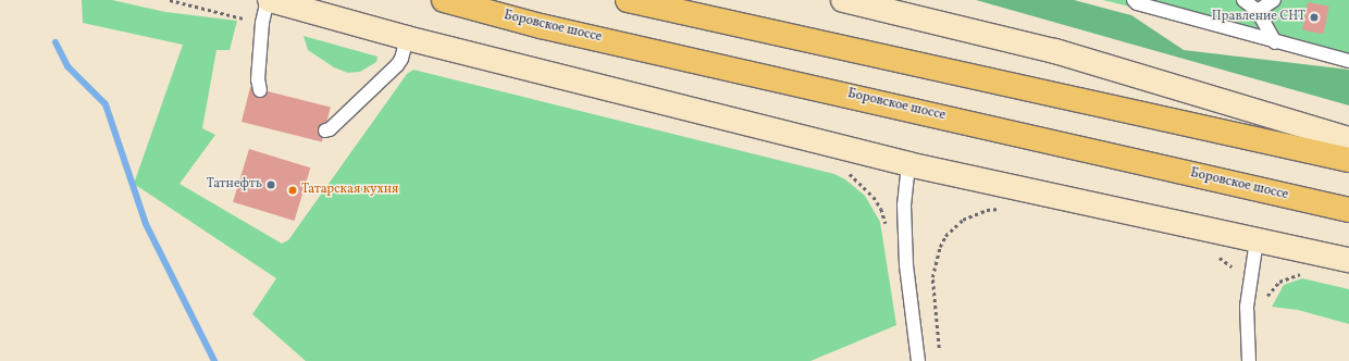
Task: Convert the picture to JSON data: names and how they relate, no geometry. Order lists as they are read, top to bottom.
{
  "streets": {
    "main road": ["Боровское шоссе"]
  },
  "places": ["Правление СНТ", "Татнефть", "Татарская кухня"]
}
